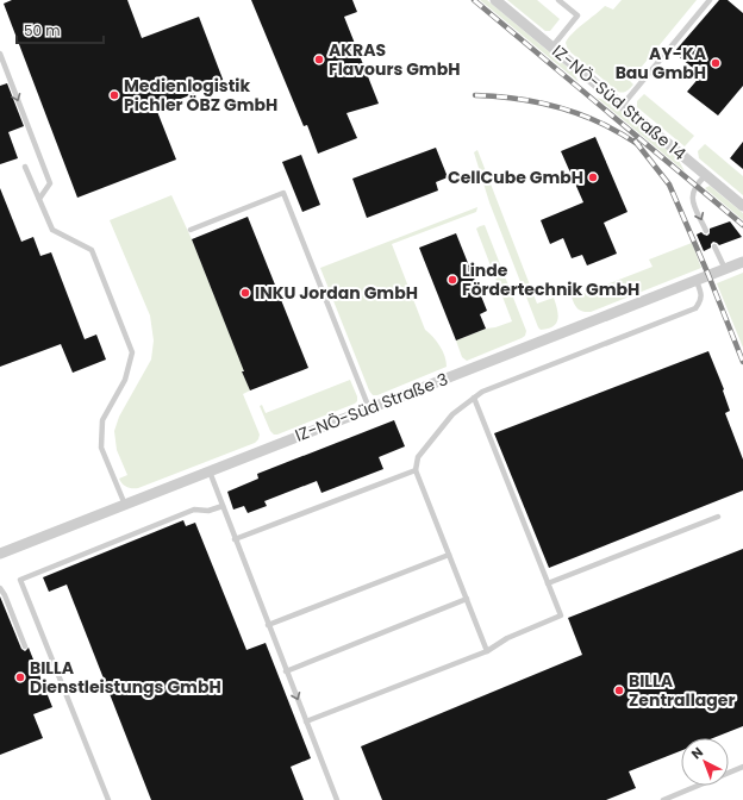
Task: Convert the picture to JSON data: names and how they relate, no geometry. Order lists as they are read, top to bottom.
{
  "streets": {
    "street": ["IZ-NÖ-Süd Straße 14", "IZ-NÖ-Süd Straße 3"]
  },
  "places": [
    "AKRAS Flavours GmbH",
    "AY-KA Bau GmbH",
    "Medienlogistik Pichler ÖBZ GmbH",
    "CellCube GmbH",
    "Linde Fördertechnik GmbH",
    "INKU Jordan GmbH",
    "BILLA Dienstleistungs GmbH",
    "BILLA Zentrallager"
  ],
  "scale_bar": "50 m",
  "north": "top left"
}
